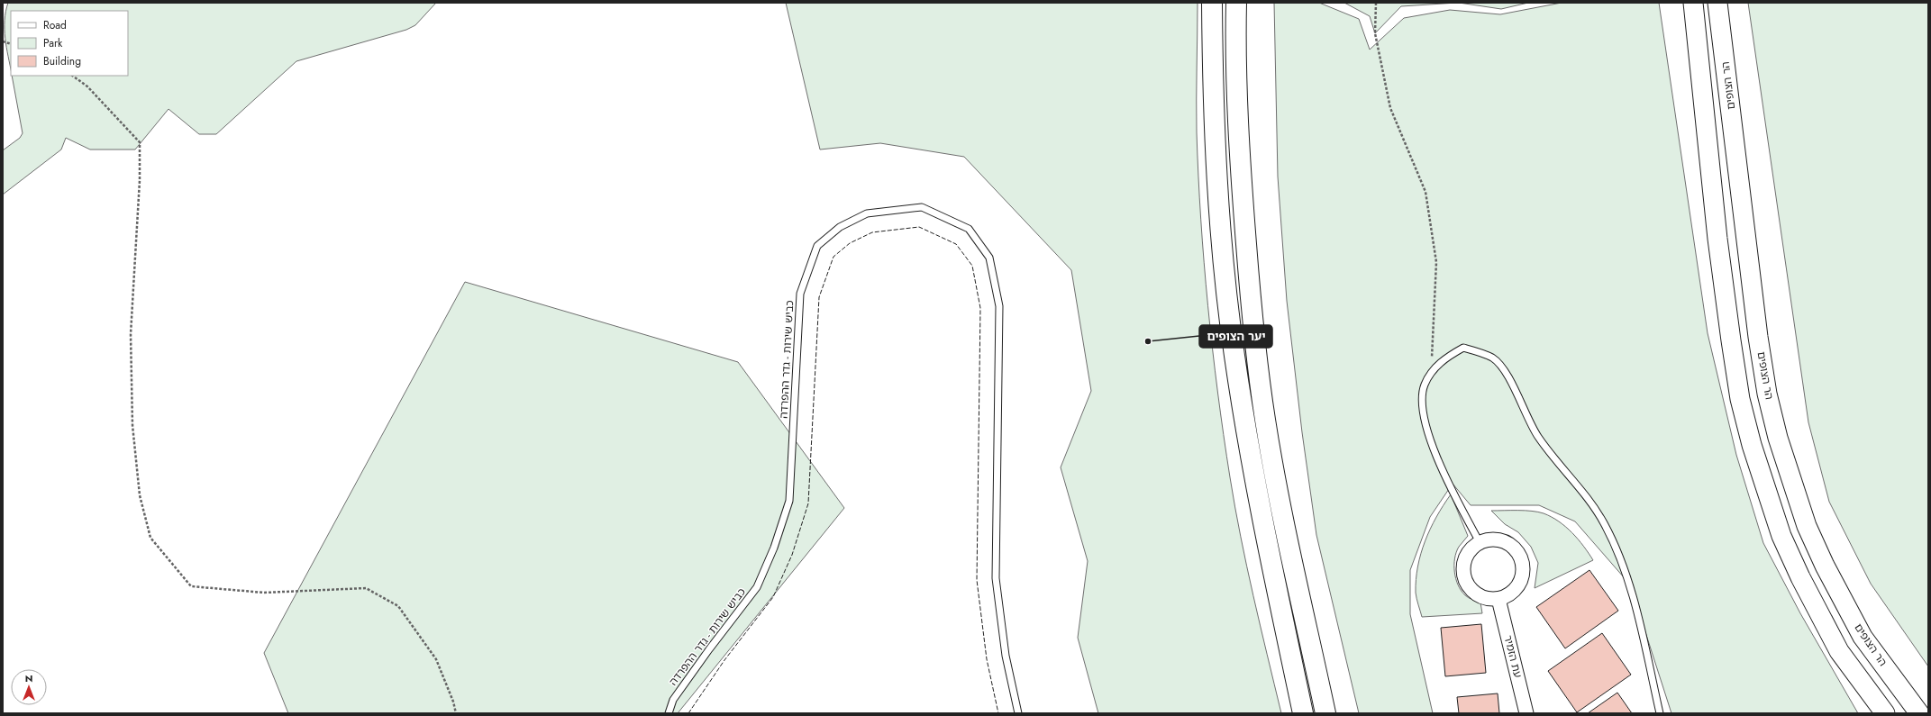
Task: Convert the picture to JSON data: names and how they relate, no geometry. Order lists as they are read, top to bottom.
{
  "streets": {
    "main road": ["הר הצופים"],
    "street": ["עת הזמיר"],
    "lane": ["כביש שירות - גדר ההפרדה"]
  },
  "places": ["יער הצופים"],
  "legend": ["Road", "Park", "Building"],
  "north": "top"
}
